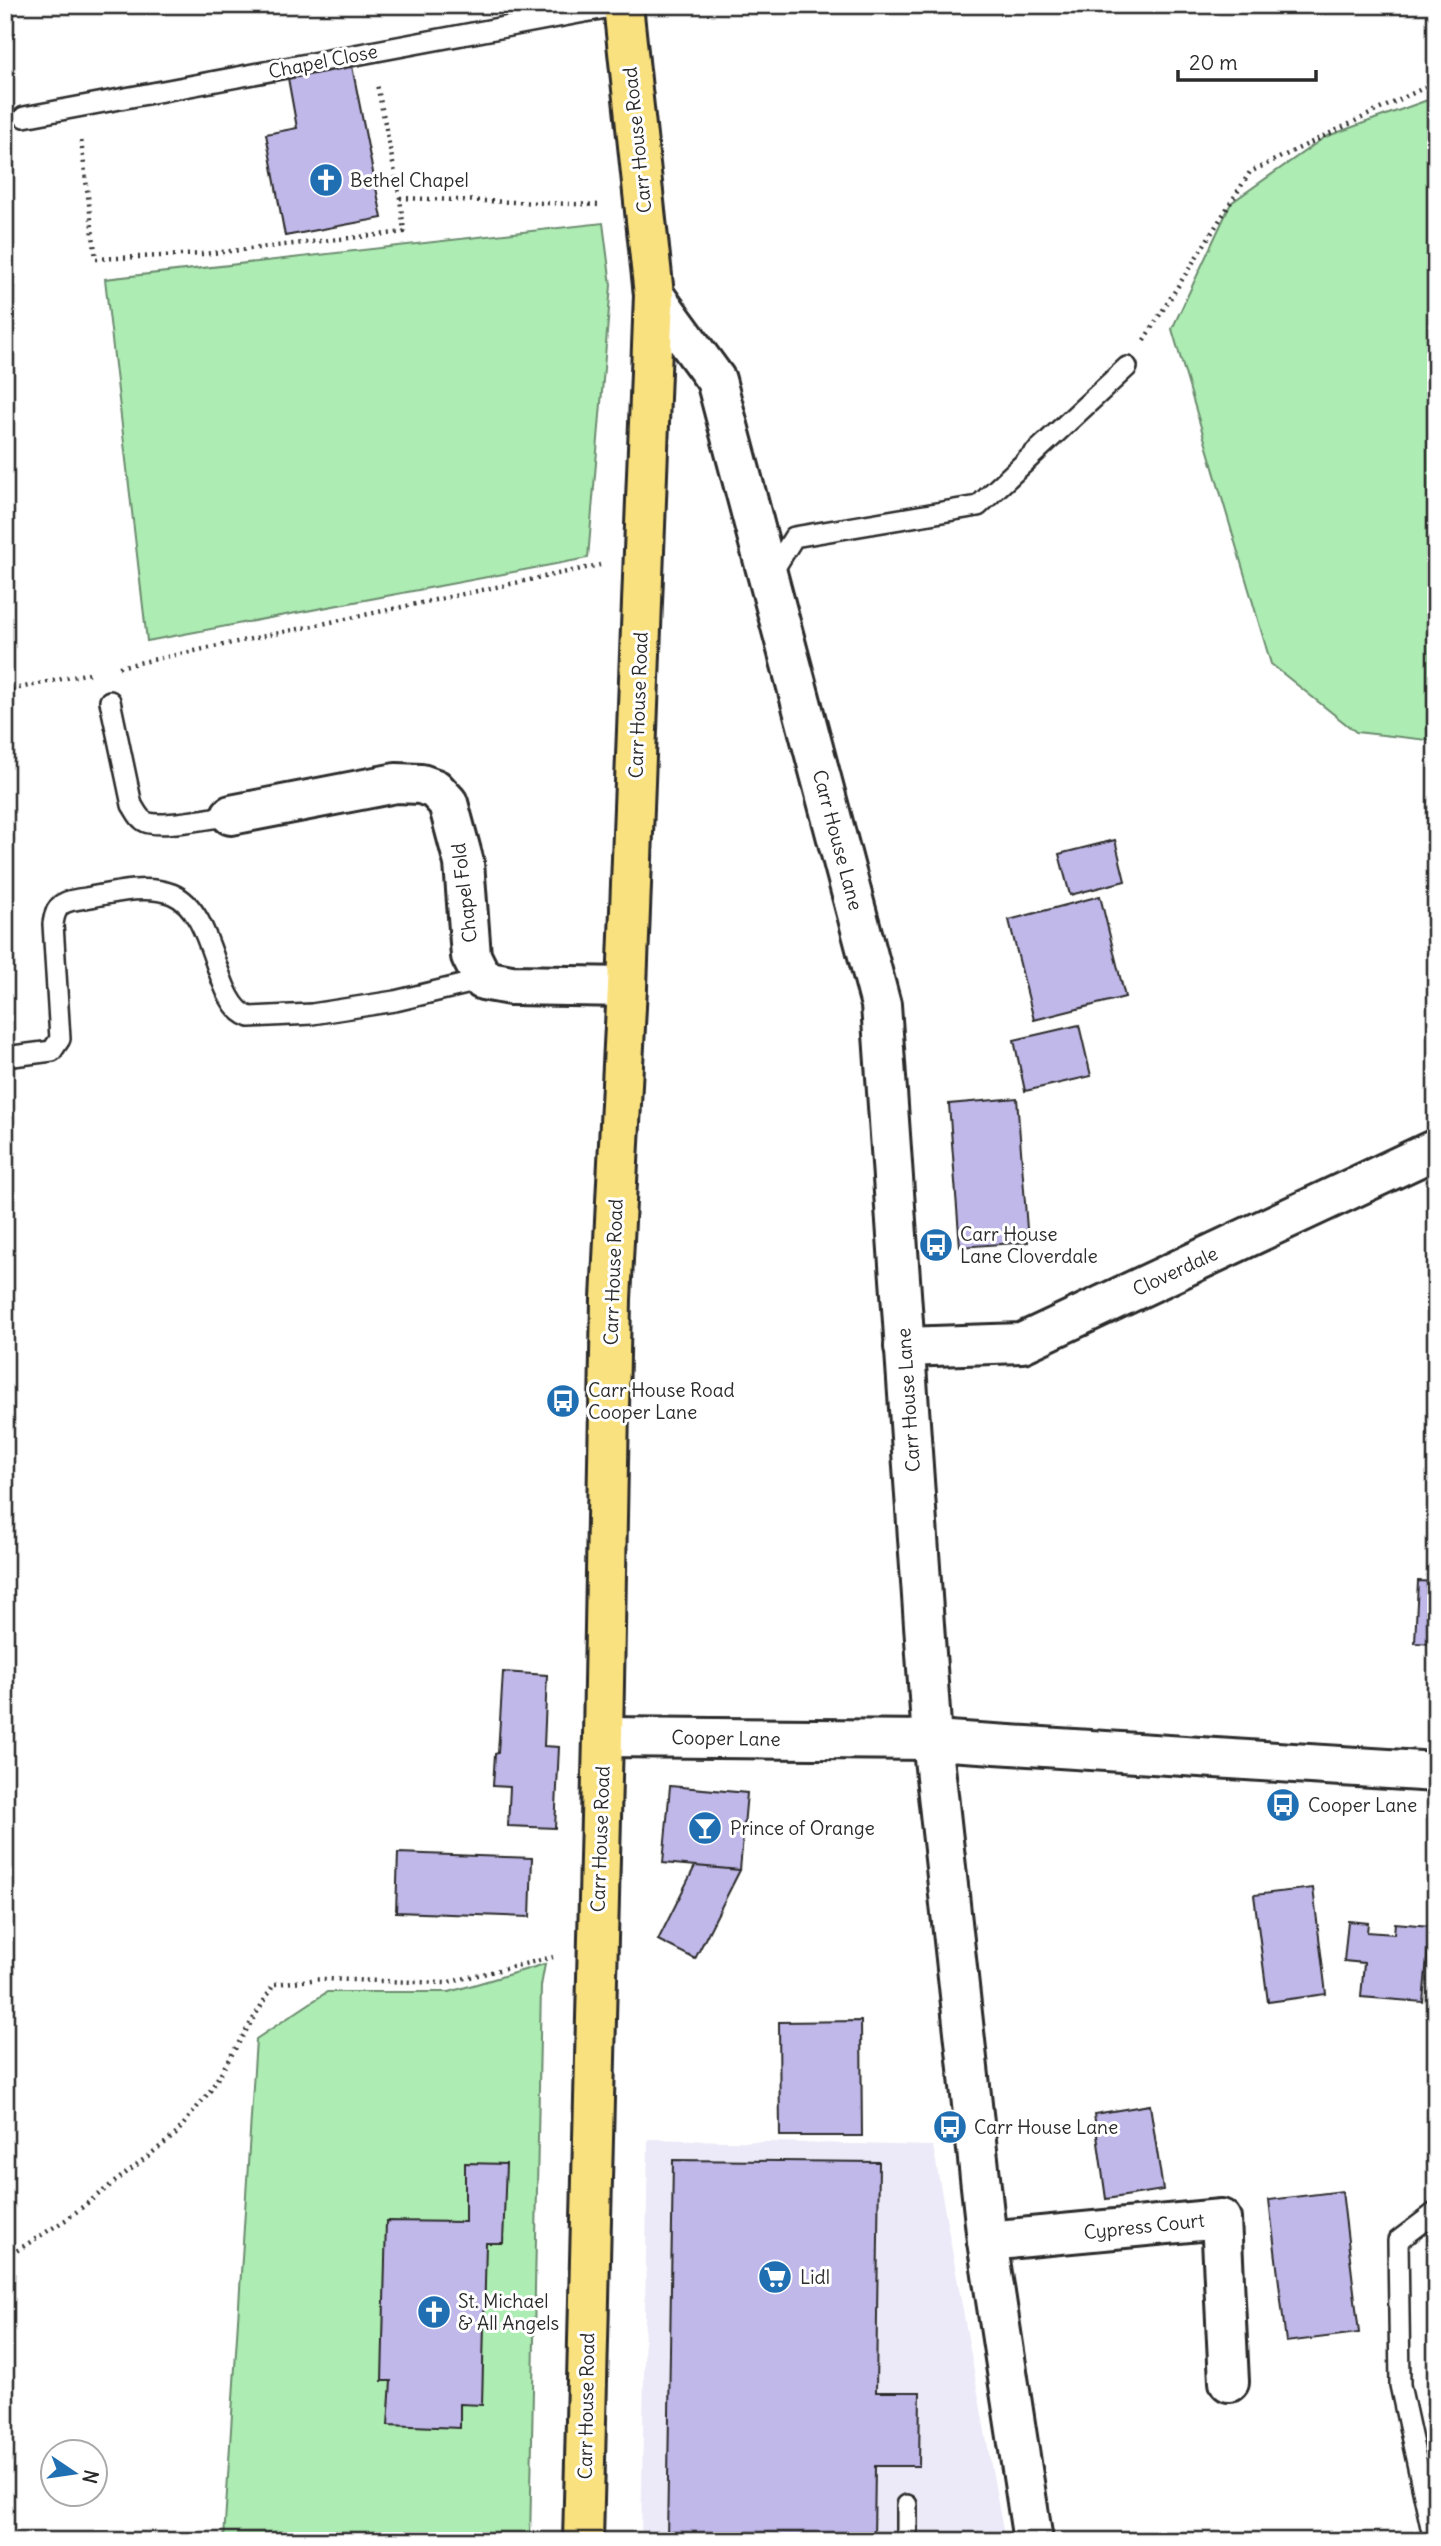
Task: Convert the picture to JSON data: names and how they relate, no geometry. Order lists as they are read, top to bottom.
{
  "streets": {
    "highway": ["Carr House Road"],
    "street": [
      "Carr House Lane",
      "Chapel Fold",
      "Cloverdale",
      "Cooper Lane",
      "Cypress Court"
    ],
    "lane": ["Chapel Close"]
  },
  "crossings": [
    ["Chapel Close", "Carr House Road"],
    ["Carr House Road", "Carr House Lane"],
    ["Carr House Road", "Cooper Lane"],
    ["Carr House Lane", "Cloverdale"],
    ["Carr House Lane", "Cooper Lane"],
    ["Carr House Lane", "Cypress Court"]
  ],
  "places": {
    "church": ["Bethel Chapel", "St. Michael & All Angels"],
    "bus stop": [
      "Carr House Lane Cloverdale",
      "Carr House Road Cooper Lane",
      "Cooper Lane",
      "Carr House Lane"
    ],
    "bar": ["Prince of Orange"],
    "supermarket": ["Lidl"]
  },
  "scale_bar": "20 m",
  "north": "right"
}
